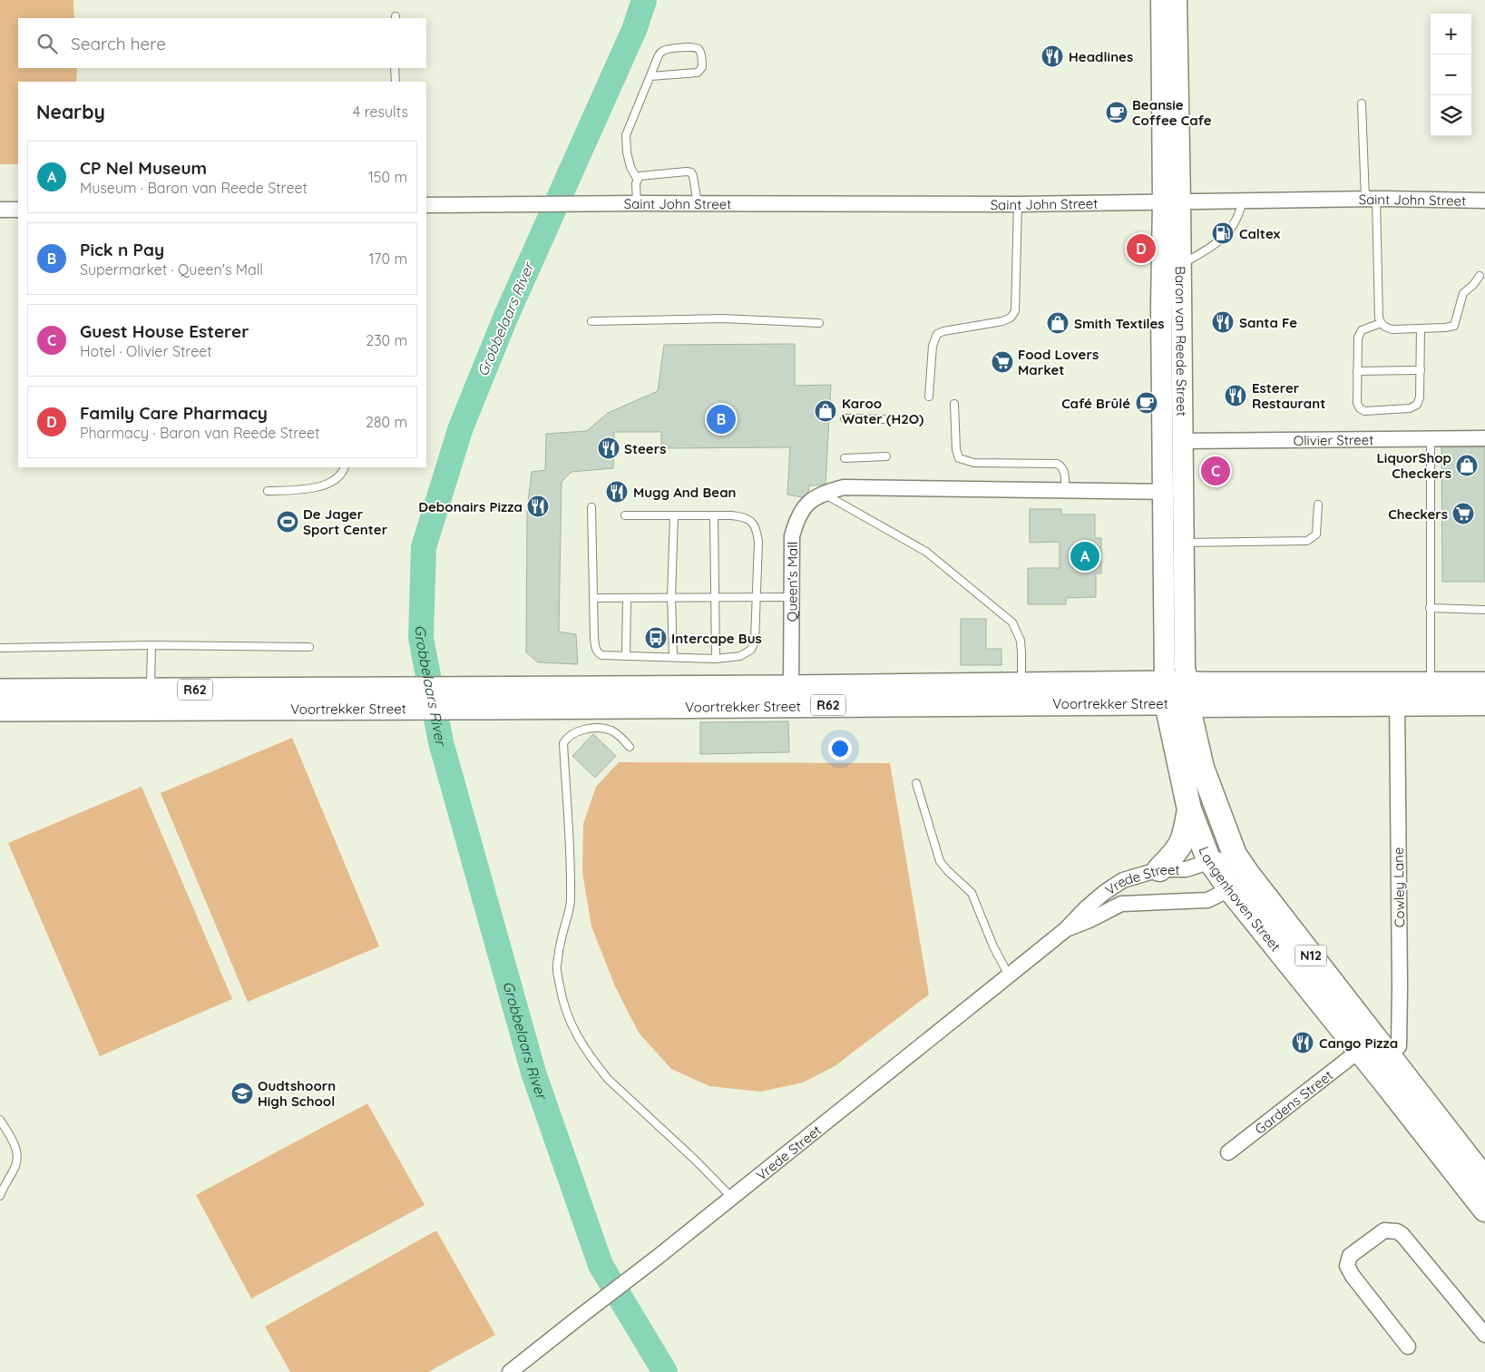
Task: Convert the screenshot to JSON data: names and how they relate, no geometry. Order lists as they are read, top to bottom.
{
  "streets": {
    "highway": ["Voortrekker Street", "Langenhoven Street", "N12"],
    "main road": ["Baron van Reede Street", "R62"],
    "street": [
      "Saint John Street",
      "Olivier Street",
      "Queen's Mall",
      "Vrede Street",
      "Cowley Lane",
      "Gardens Street"
    ]
  },
  "crossings": [
    ["Saint John Street", "Baron van Reede Street"],
    ["Baron van Reede Street", "Olivier Street"],
    ["Baron van Reede Street", "Queen's Mall"],
    ["Baron van Reede Street", "Voortrekker Street"],
    ["Baron van Reede Street", "Langenhoven Street"],
    ["Queen's Mall", "Voortrekker Street"],
    ["Voortrekker Street", "Cowley Lane"],
    ["Voortrekker Street", "Langenhoven Street"],
    ["Vrede Street", "Langenhoven Street"],
    ["Cowley Lane", "Langenhoven Street"],
    ["Langenhoven Street", "Gardens Street"]
  ],
  "water": ["Grobbelaars River"],
  "places": {
    "restaurant": [
      "Headlines",
      "Santa Fe",
      "Esterer Restaurant",
      "Steers",
      "Mugg And Bean",
      "Debonairs Pizza",
      "Cango Pizza"
    ],
    "cafe": ["Beansie Coffee Cafe", "Café Brûlé"],
    "fuel station": ["Caltex"],
    "shop": ["Smith Textiles", "Karoo Water (H2O)", "LiquorShop Checkers"],
    "supermarket": ["Food Lovers Market", "Checkers"],
    "sports": ["De Jager Sport Center"],
    "bus stop": ["Intercape Bus"],
    "school or university": ["Oudtshoorn High School"]
  },
  "page": {
    "map_buttons": ["+", "−"],
    "search": "Search here",
    "heading": ["Nearby", "4 results"],
    "list": [
      {
        "mark": "A",
        "name": "CP Nel Museum",
        "note": "Museum · Baron van Reede Street",
        "value": "150 m"
      },
      {
        "mark": "B",
        "name": "Pick n Pay",
        "note": "Supermarket · Queen's Mall",
        "value": "170 m"
      },
      {
        "mark": "C",
        "name": "Guest House Esterer",
        "note": "Hotel · Olivier Street",
        "value": "230 m"
      },
      {
        "mark": "D",
        "name": "Family Care Pharmacy",
        "note": "Pharmacy · Baron van Reede Street",
        "value": "280 m"
      }
    ],
    "pins": [
      "D",
      "B",
      "C",
      "A"
    ]
  }
}
